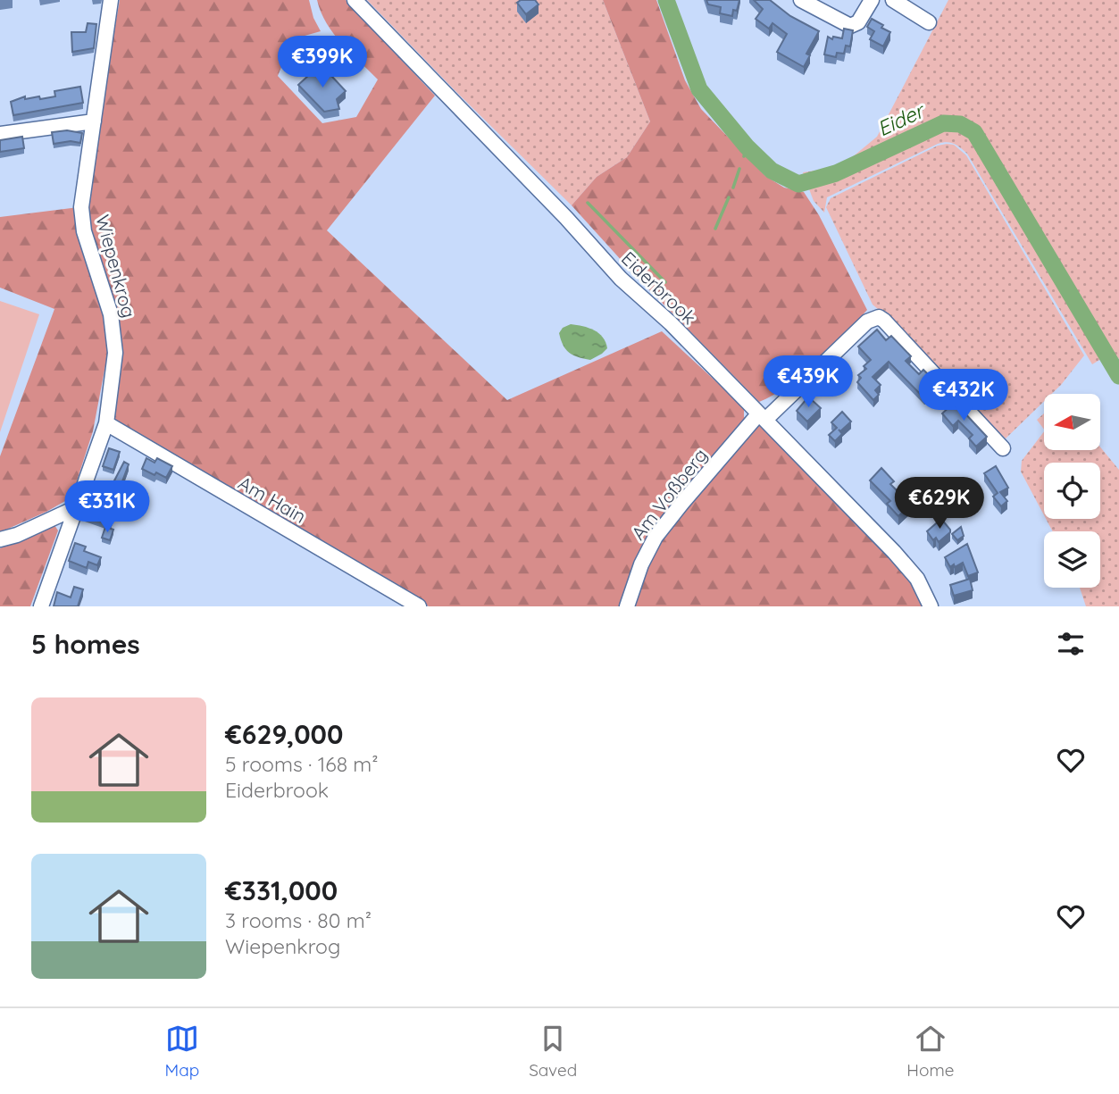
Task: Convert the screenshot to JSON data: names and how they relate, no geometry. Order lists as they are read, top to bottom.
{
  "streets": {
    "street": [
      "Wiepenkrog",
      "Eiderbrook",
      "Am Voßberg",
      "Am Hain"
    ]
  },
  "crossings": [
    ["Wiepenkrog", "Am Hain"],
    ["Eiderbrook", "Am Voßberg"]
  ],
  "water": ["Eider"],
  "north": "left",
  "page": {
    "price": [
      "€399K",
      "€439K",
      "€432K",
      "€629K",
      "€331K"
    ],
    "heading": "5 homes",
    "list": [
      {
        "name": "€629,000",
        "note": "5 rooms · 168 m² · Eiderbrook"
      },
      {
        "name": "€331,000",
        "note": "3 rooms · 80 m² · Wiepenkrog"
      }
    ],
    "tabs": ["Map", "Saved", "Home"]
  }
}
